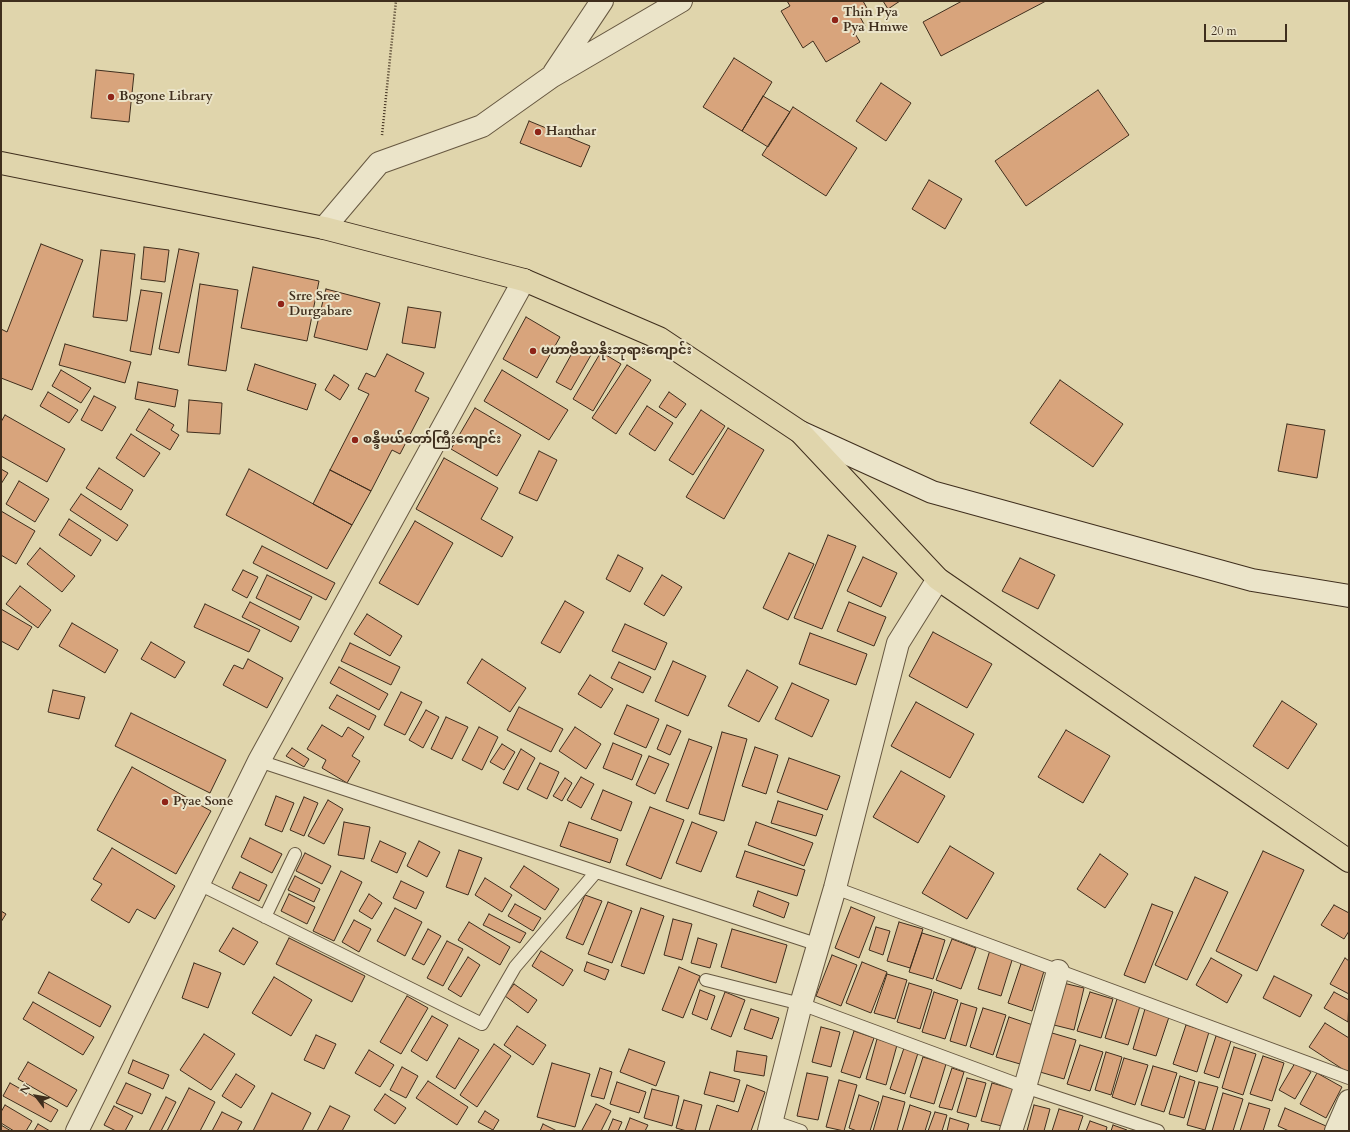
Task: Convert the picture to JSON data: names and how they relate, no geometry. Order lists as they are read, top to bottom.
{
  "places": [
    "Thin Pya Pya Hmwe",
    "Bogone Library",
    "Hanthar",
    "Srre Sree Durgabare",
    "မဟာဗိဿနိုးဘုရားကျောင်း",
    "စန္ဒီမယ်တော်ကြီးကျောင်း",
    "Pyae Sone"
  ],
  "scale_bar": "20 m",
  "north": "top left"
}
